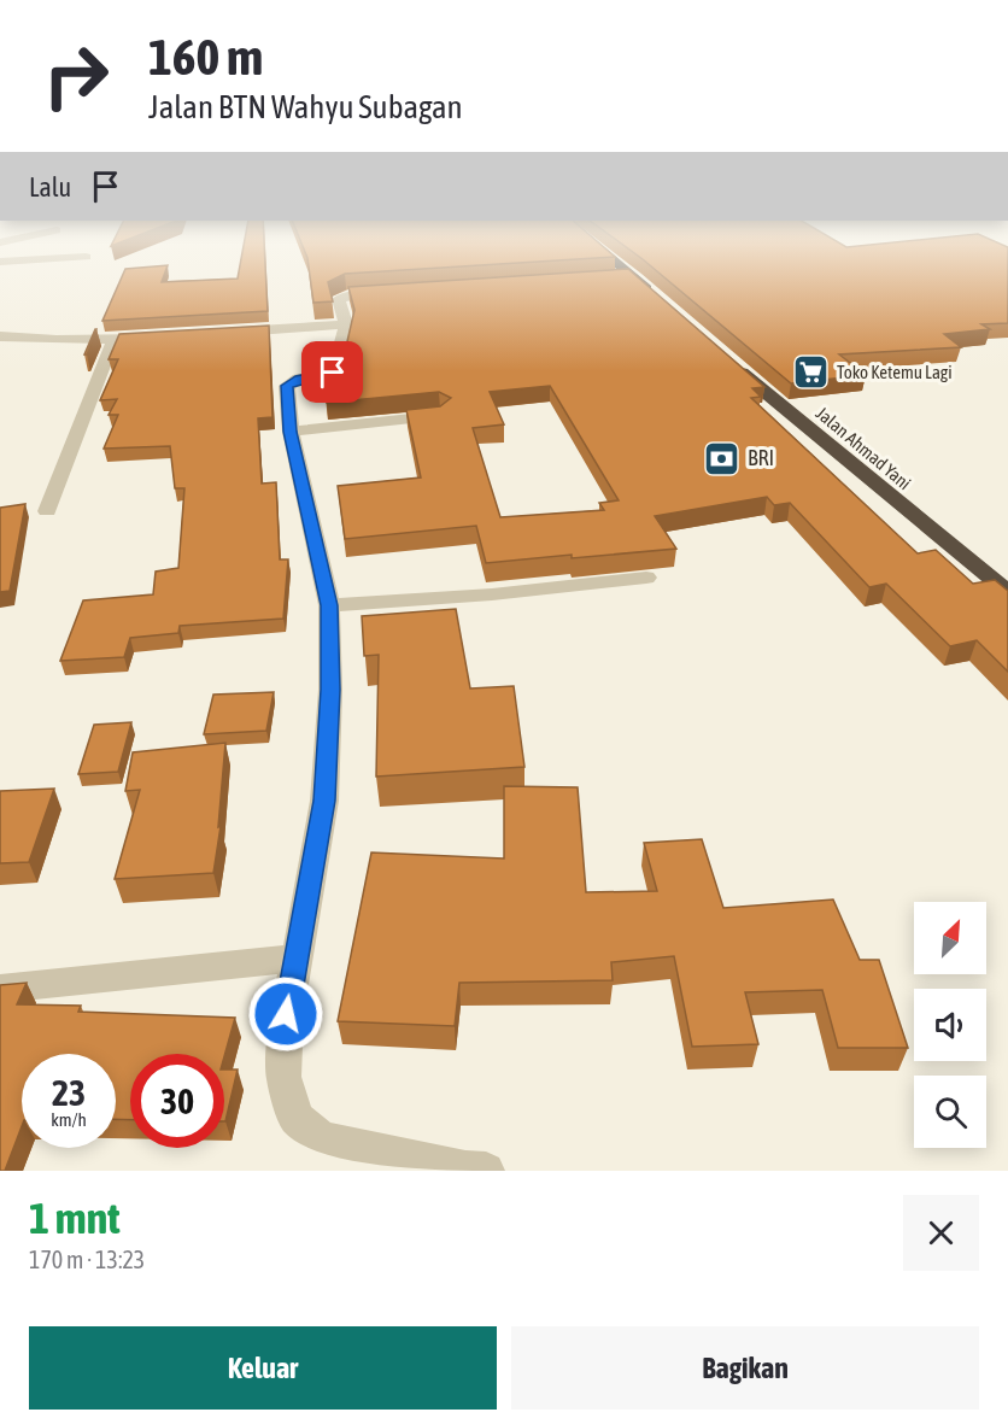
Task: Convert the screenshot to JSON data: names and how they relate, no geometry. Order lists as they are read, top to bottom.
{
  "streets": {
    "highway": ["Jalan Ahmad Yani"]
  },
  "places": {
    "supermarket": ["Toko Ketemu Lagi"],
    "bank": ["BRI"]
  },
  "north": "top right",
  "page": {
    "turn": ["160 m", "Jalan BTN Wahyu Subagan"],
    "then": "Lalu",
    "speed": "23 km/h",
    "limit": "30",
    "heading": ["1 mnt", "170 m · 13:23"],
    "buttons": ["Keluar", "Bagikan"]
  }
}
